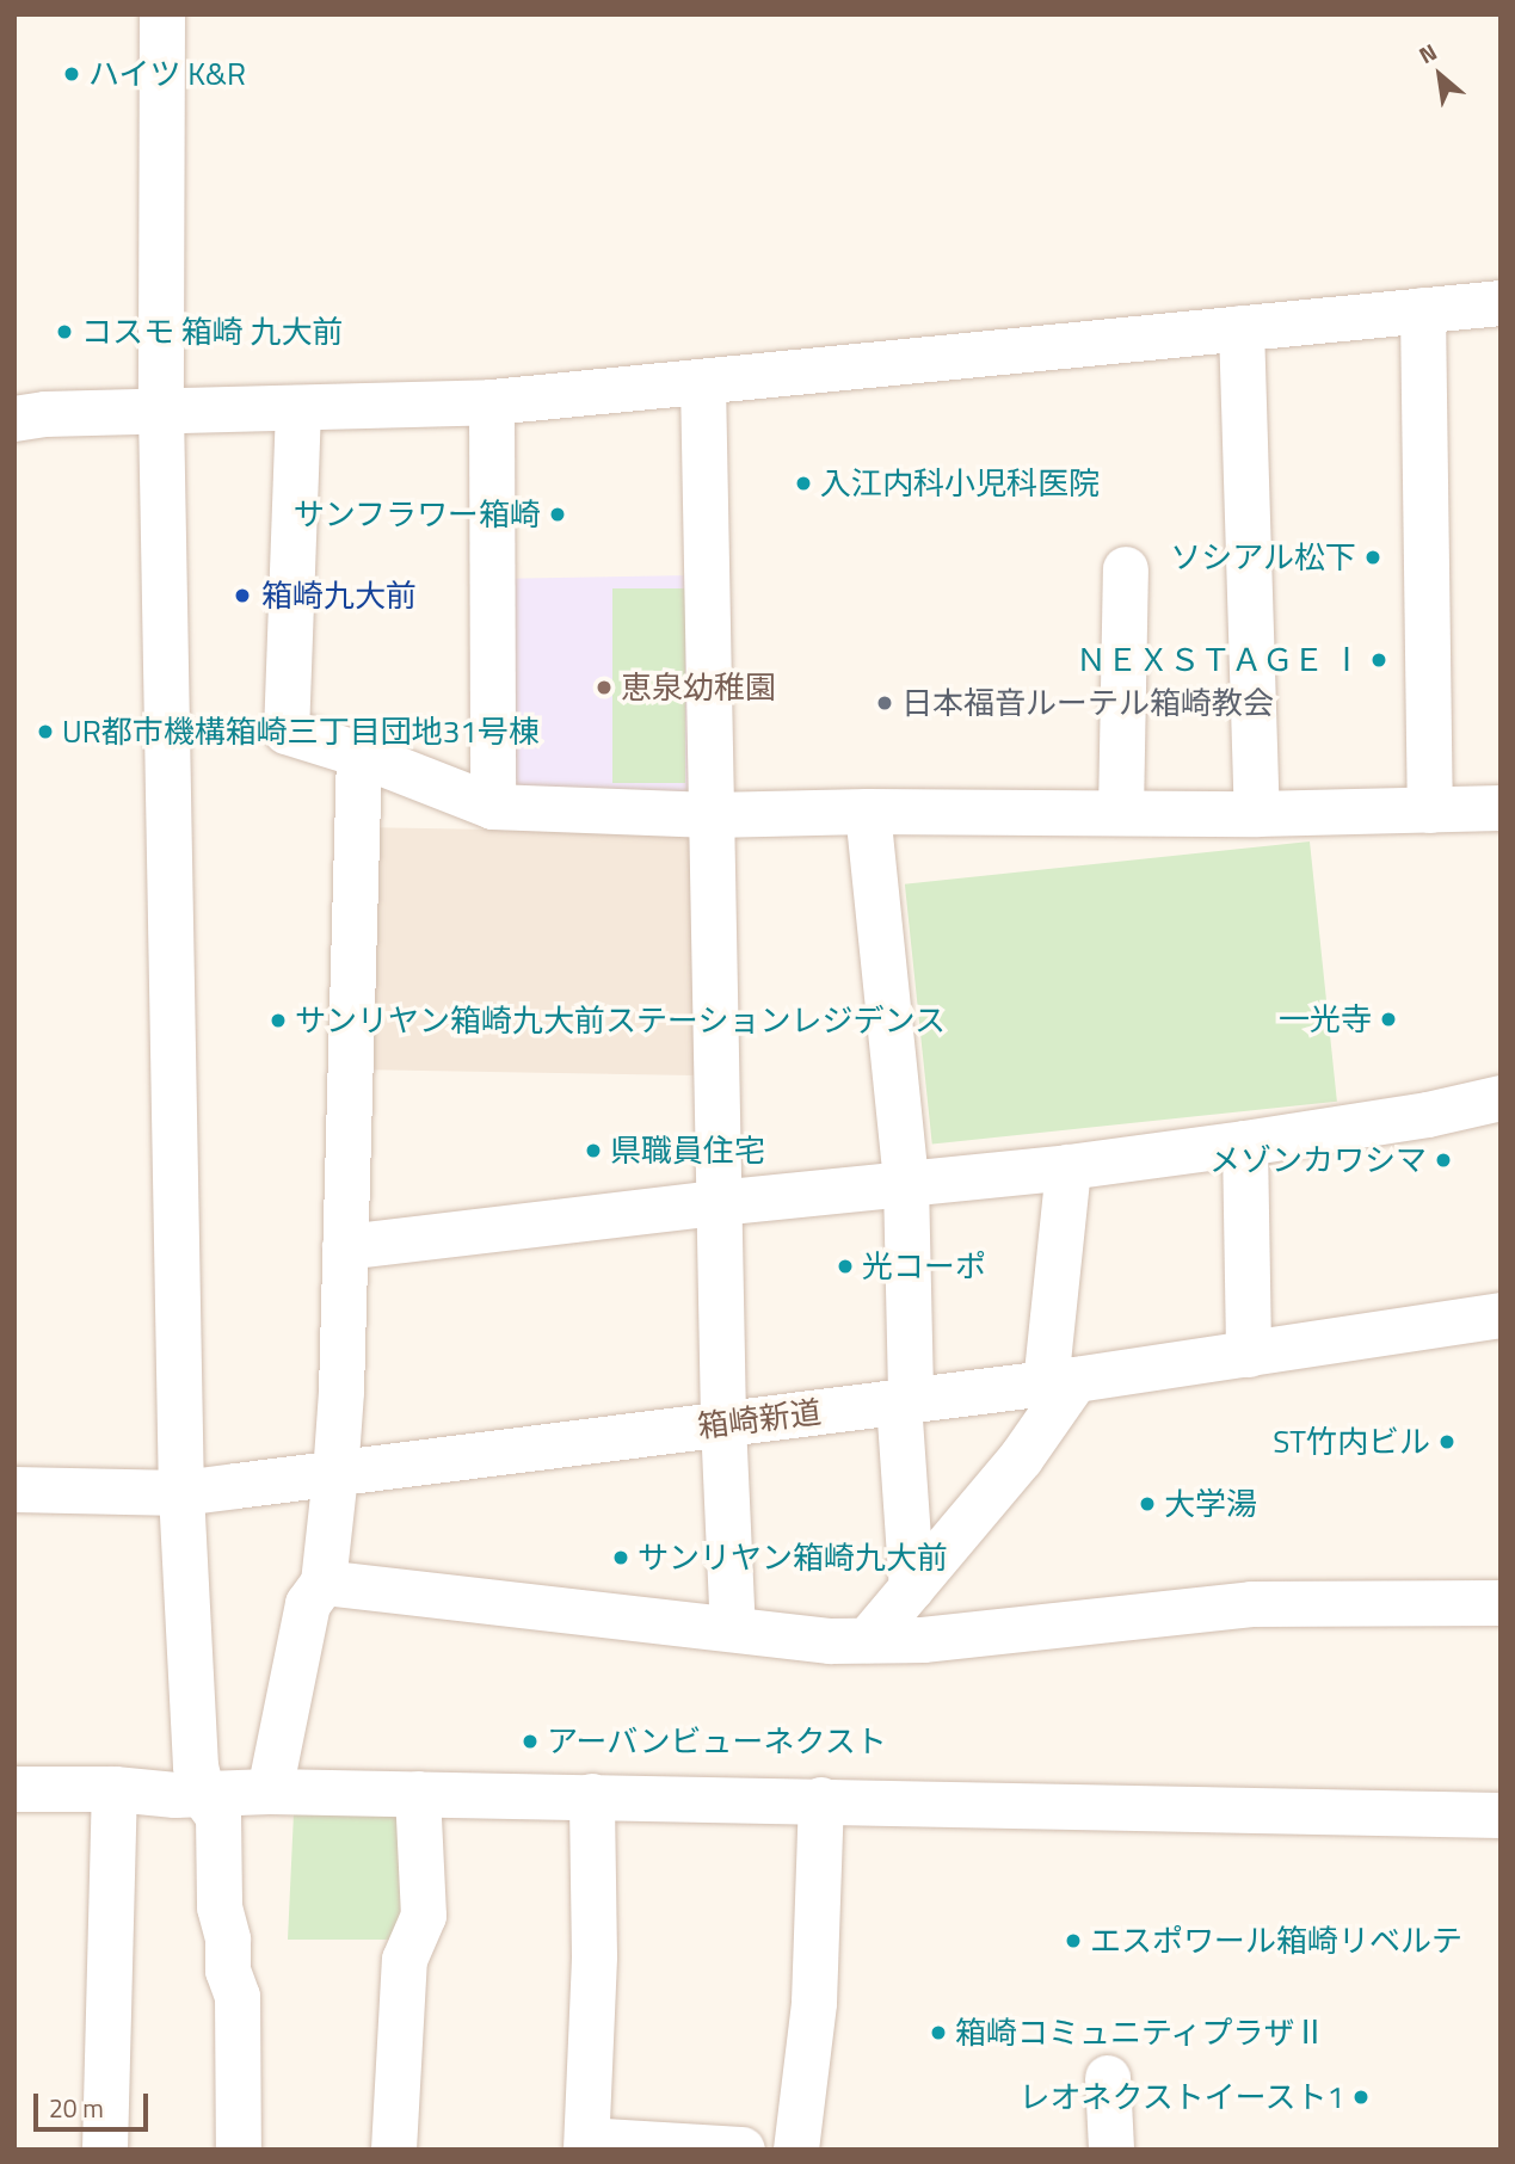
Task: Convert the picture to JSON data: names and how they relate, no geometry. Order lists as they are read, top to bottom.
{
  "streets": {
    "street": ["箱崎新道"]
  },
  "places": [
    "ハイツ K&R",
    "コスモ 箱崎 九大前",
    "入江内科小児科医院",
    "サンフラワー箱崎",
    "ソシアル松下",
    "箱崎九大前",
    "ＮＥＸＳＴＡＧＥ Ⅰ",
    "恵泉幼稚園",
    "日本福音ルーテル箱崎教会",
    "UR都市機構箱崎三丁目団地31号棟",
    "一光寺",
    "サンリヤン箱崎九大前ステーションレジデンス",
    "県職員住宅",
    "メゾンカワシマ",
    "光コーポ",
    "ST竹内ビル",
    "大学湯",
    "サンリヤン箱崎九大前",
    "アーバンビューネクスト",
    "エスポワール箱崎リベルテ",
    "箱崎コミュニティプラザⅡ",
    "レオネクストイースト1"
  ],
  "scale_bar": "20 m",
  "north": "top left"
}
